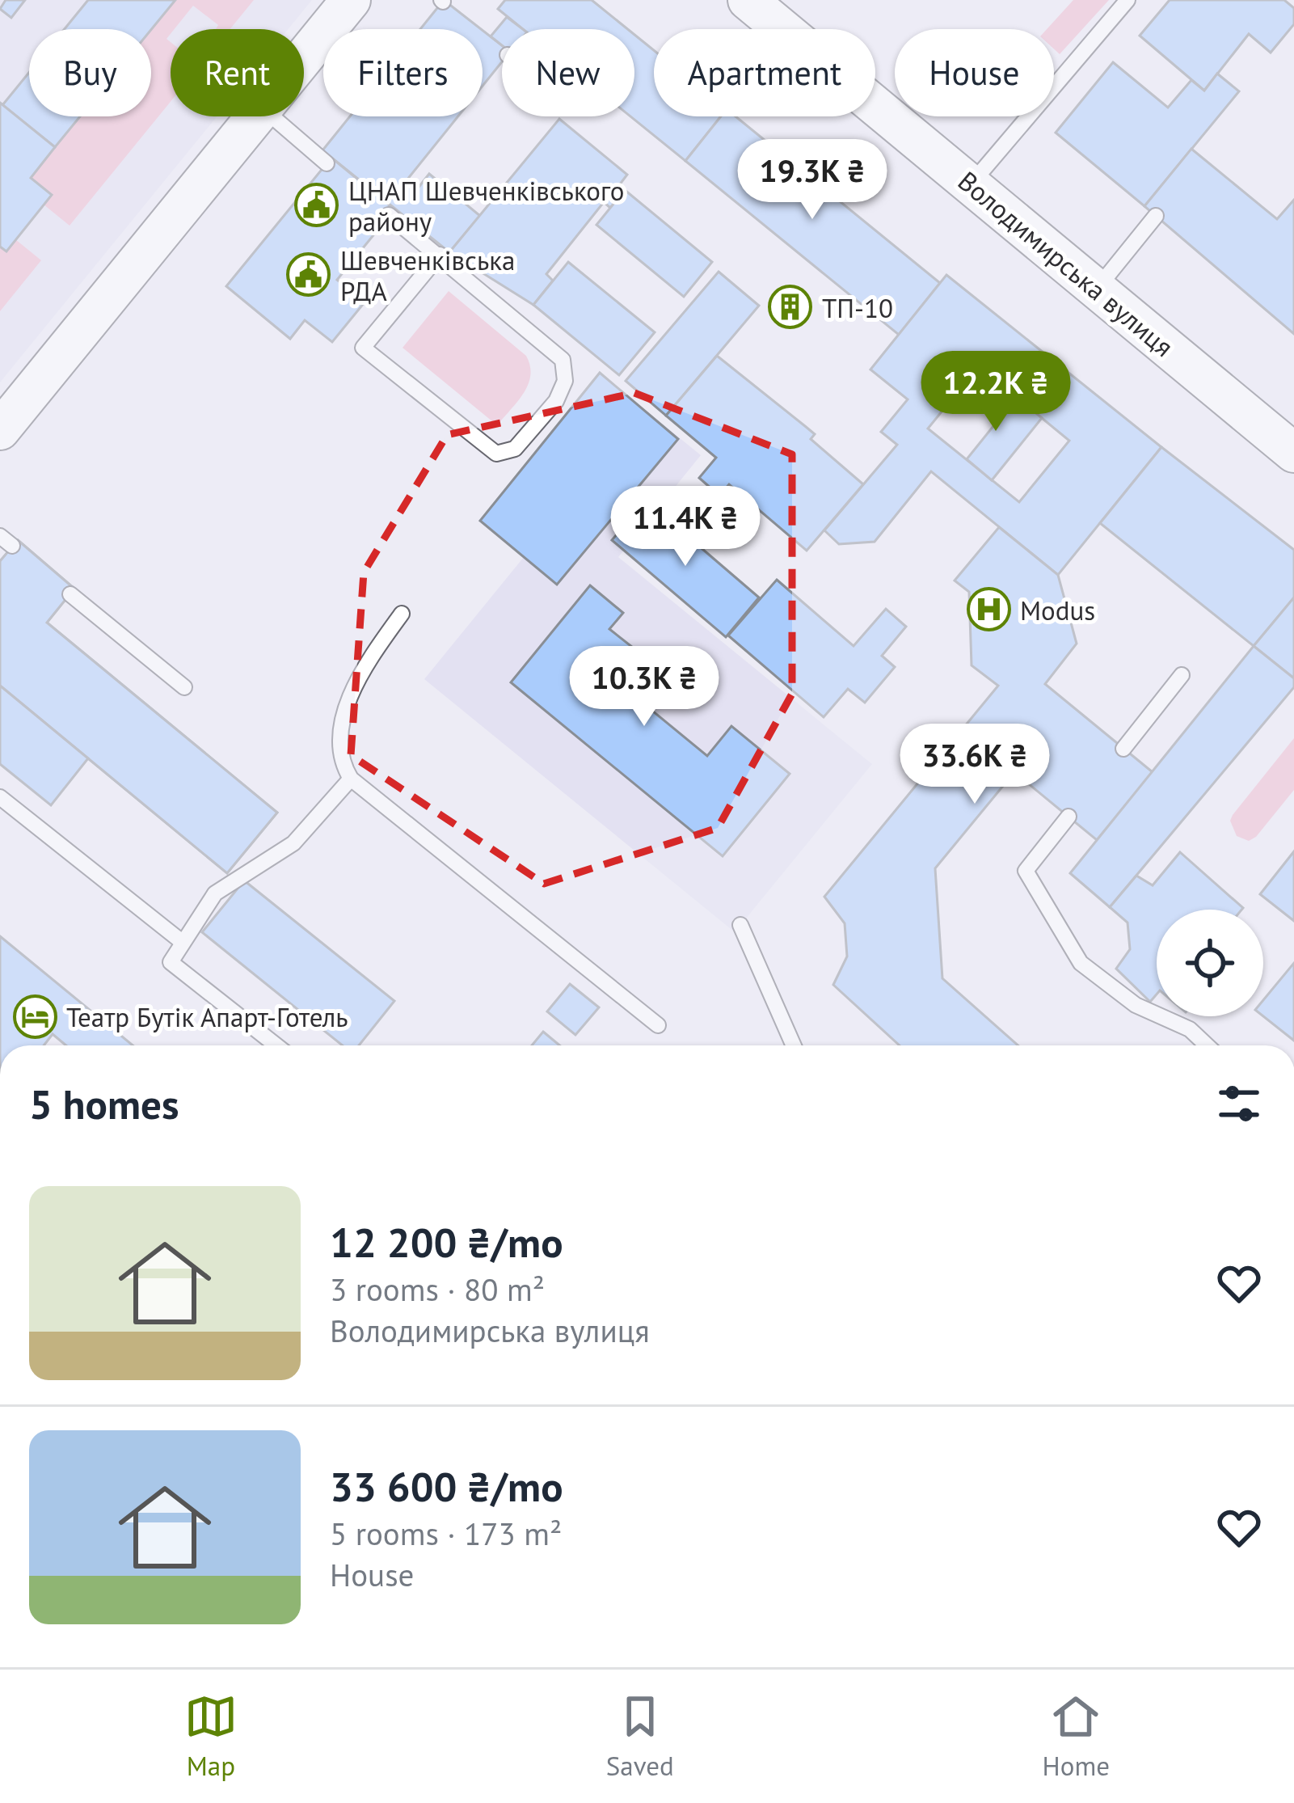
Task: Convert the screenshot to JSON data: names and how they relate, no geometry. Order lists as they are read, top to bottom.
{
  "streets": {
    "main road": ["Володимирська вулиця"]
  },
  "places": {
    "public building": ["ЦНАП Шевченківського району", "Шевченківська РДА"],
    "building": ["ТП-10"],
    "hospital": ["Modus"],
    "hotel": ["Театр Бутік Апарт-Готель"]
  },
  "page": {
    "chip": [
      "Buy",
      "Rent",
      "Filters",
      "New",
      "Apartment",
      "House"
    ],
    "price": [
      "19.3K ₴",
      "12.2K ₴",
      "11.4K ₴",
      "10.3K ₴",
      "33.6K ₴"
    ],
    "heading": "5 homes",
    "list": [
      {
        "name": "12 200 ₴/mo",
        "note": "3 rooms · 80 m² · Володимирська вулиця"
      },
      {
        "name": "33 600 ₴/mo",
        "note": "5 rooms · 173 m² · House"
      }
    ],
    "tabs": ["Map", "Saved", "Home"]
  }
}
